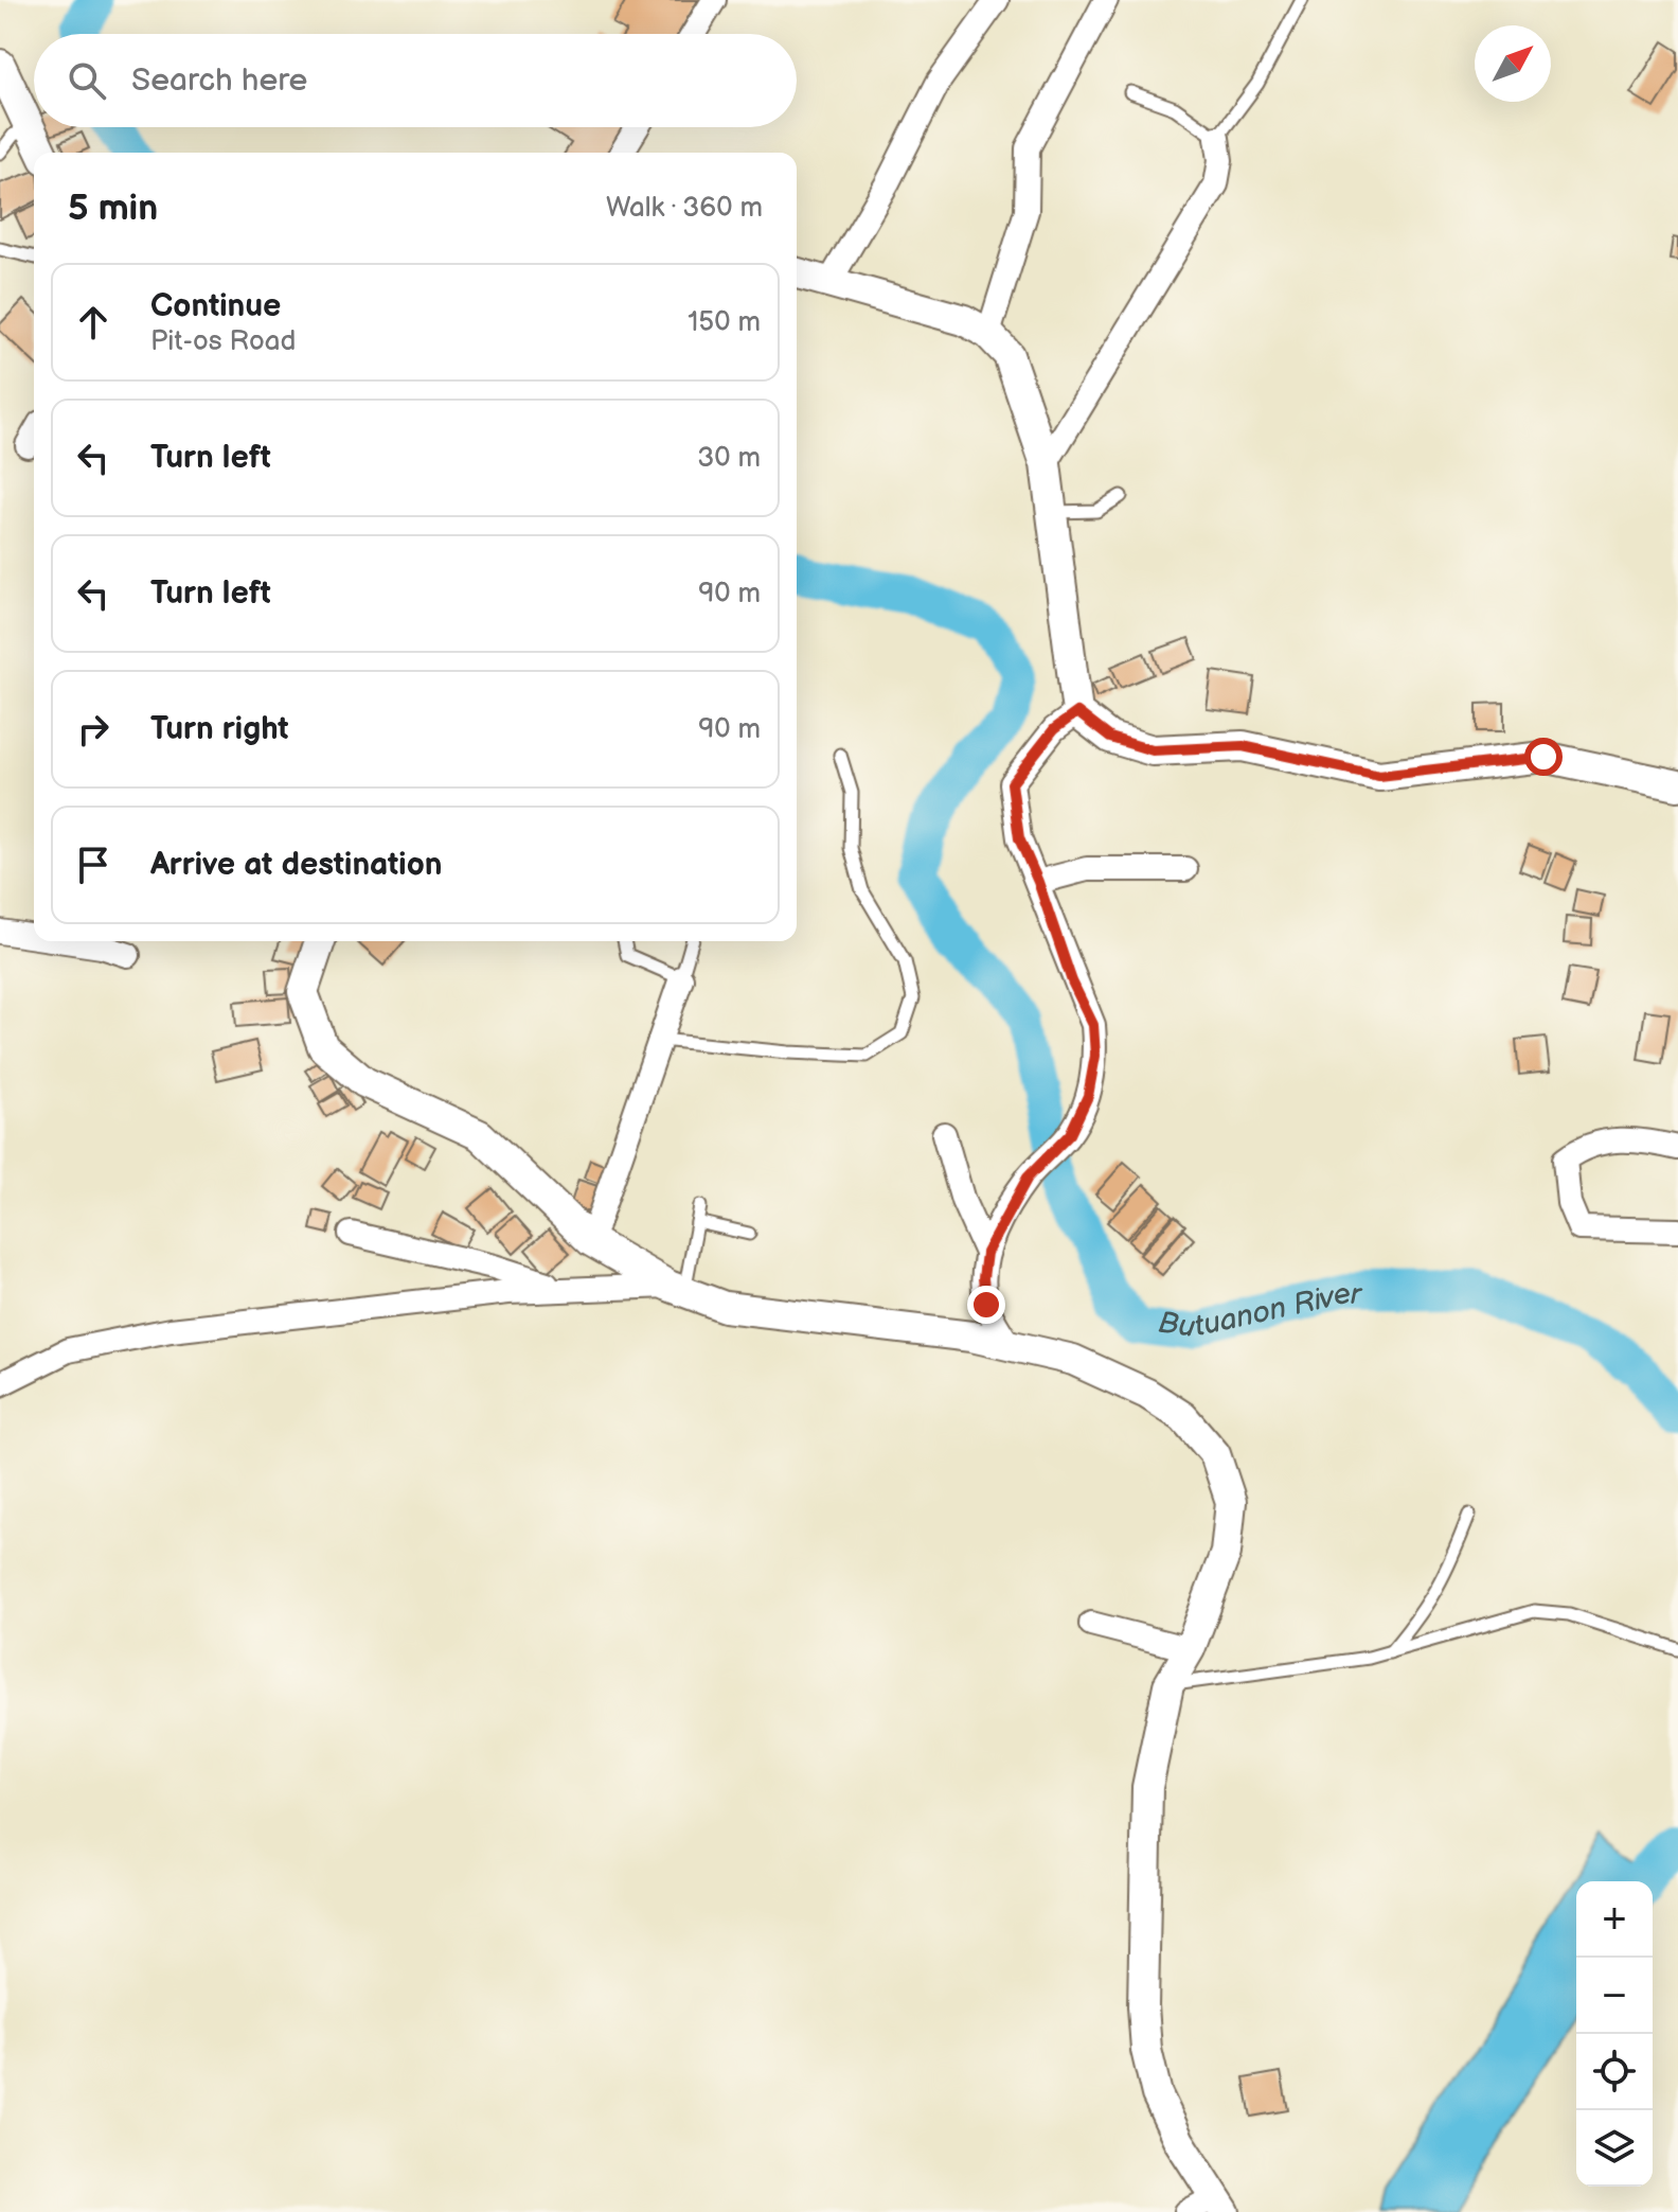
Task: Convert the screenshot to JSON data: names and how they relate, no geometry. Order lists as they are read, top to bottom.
{
  "water": ["Butuanon River"],
  "north": "top right",
  "page": {
    "search": "Search here",
    "heading": ["5 min", "Walk · 360 m"],
    "list": [
      ["Continue", "Pit-os Road", "150 m"],
      ["Turn left", "30 m"],
      ["Turn left", "90 m"],
      ["Turn right", "90 m"],
      "Arrive at destination"
    ],
    "map_buttons": ["+", "−"]
  }
}
